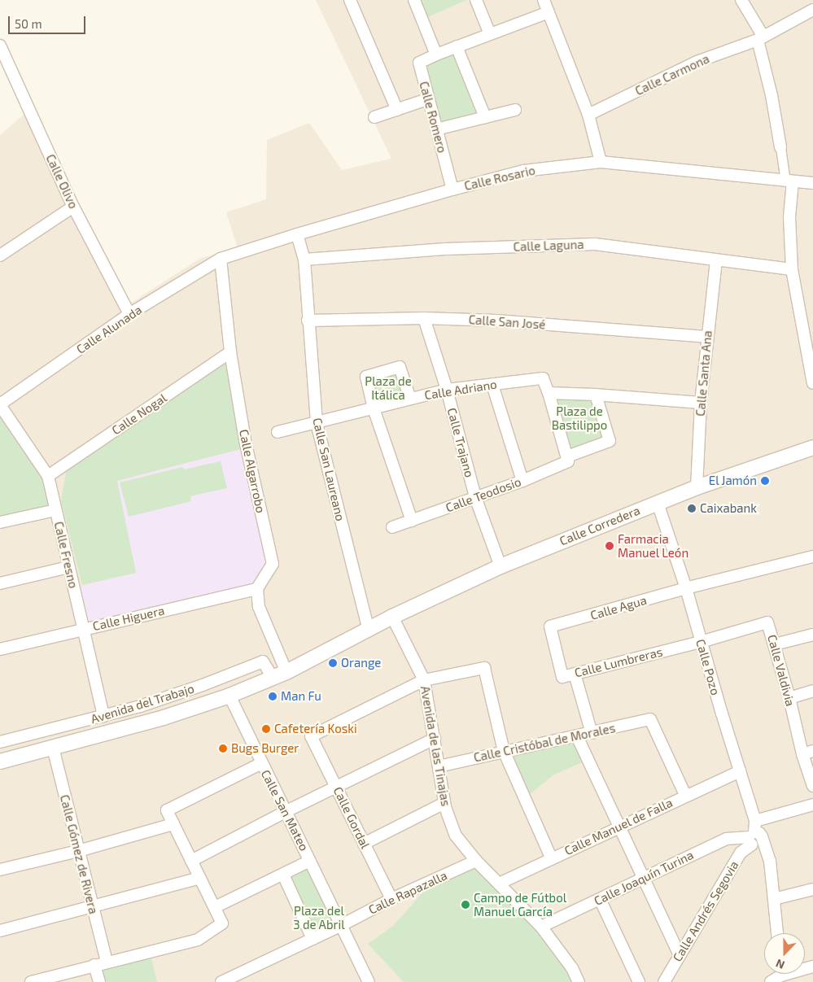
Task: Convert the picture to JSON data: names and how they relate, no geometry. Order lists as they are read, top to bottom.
{
  "streets": {
    "street": [
      "Calle Carmona",
      "Calle Romero",
      "Calle Rosario",
      "Calle Olivo",
      "Calle Laguna",
      "Calle San José",
      "Calle Alunada",
      "Calle Santa Ana",
      "Calle Adriano",
      "Calle Nogal",
      "Calle Trajano",
      "Calle San Laureano",
      "Calle Algarrobo",
      "Calle Teodosio",
      "Calle Corredera",
      "Calle Fresno",
      "Calle Agua",
      "Calle Higuera",
      "Calle Lumbreras",
      "Calle Pozo",
      "Calle Valdivia",
      "Avenida del Trabajo",
      "Calle Cristóbal de Morales",
      "Avenida de las Tinajas",
      "Calle San Mateo",
      "Calle Gordal",
      "Calle Manuel de Falla",
      "Calle Gómez de Rivera",
      "Calle Joaquín Turina",
      "Calle Rapazalla",
      "Calle Andrés Segovia"
    ]
  },
  "crossings": [
    ["Calle Romero", "Calle Rosario"],
    ["Calle Rosario", "Calle Alunada"],
    ["Calle Rosario", "Calle San Laureano"],
    ["Calle Rosario", "Calle Algarrobo"],
    ["Calle Olivo", "Calle Alunada"],
    ["Calle Laguna", "Calle Santa Ana"],
    ["Calle Laguna", "Calle San Laureano"],
    ["Calle San José", "Calle Santa Ana"],
    ["Calle San José", "Calle Trajano"],
    ["Calle San José", "Calle San Laureano"],
    ["Calle Alunada", "Calle Algarrobo"],
    ["Calle Alunada", "Calle Fresno"],
    ["Calle Santa Ana", "Calle Corredera"],
    ["Calle Adriano", "Calle Trajano"],
    ["Calle Adriano", "Calle San Laureano"],
    ["Calle Nogal", "Calle Algarrobo"],
    ["Calle Nogal", "Calle Fresno"],
    ["Calle Trajano", "Calle Teodosio"],
    ["Calle Trajano", "Calle Corredera"],
    ["Calle San Laureano", "Avenida del Trabajo"],
    ["Calle Algarrobo", "Calle Higuera"],
    ["Calle Corredera", "Calle Pozo"],
    ["Calle Corredera", "Avenida del Trabajo"],
    ["Calle Corredera", "Avenida de las Tinajas"],
    ["Calle Fresno", "Calle Higuera"],
    ["Calle Fresno", "Avenida del Trabajo"],
    ["Calle Agua", "Calle Lumbreras"],
    ["Calle Agua", "Calle Pozo"],
    ["Calle Lumbreras", "Calle Pozo"],
    ["Calle Lumbreras", "Calle Valdivia"],
    ["Calle Pozo", "Calle Valdivia"],
    ["Calle Pozo", "Calle Manuel de Falla"],
    ["Calle Pozo", "Calle Joaquín Turina"],
    ["Calle Pozo", "Calle Andrés Segovia"],
    ["Avenida del Trabajo", "Avenida de las Tinajas"],
    ["Avenida del Trabajo", "Calle San Mateo"],
    ["Avenida del Trabajo", "Calle Gómez de Rivera"],
    ["Calle Cristóbal de Morales", "Avenida de las Tinajas"],
    ["Calle Cristóbal de Morales", "Calle Manuel de Falla"],
    ["Avenida de las Tinajas", "Calle Gordal"],
    ["Avenida de las Tinajas", "Calle Manuel de Falla"],
    ["Avenida de las Tinajas", "Calle Joaquín Turina"],
    ["Avenida de las Tinajas", "Calle Rapazalla"],
    ["Calle San Mateo", "Calle Rapazalla"],
    ["Calle Gordal", "Calle Rapazalla"],
    ["Calle Joaquín Turina", "Calle Andrés Segovia"]
  ],
  "parks": ["Plaza de Itálica", "Plaza de Bastilippo", "Plaza del 3 de Abril"],
  "places": [
    "El Jamón",
    "Caixabank",
    "Farmacia Manuel León",
    "Orange",
    "Man Fu",
    "Cafetería Koski",
    "Bugs Burger",
    "Campo de Fútbol Manuel García"
  ],
  "scale_bar": "50 m",
  "north": "bottom"
}
